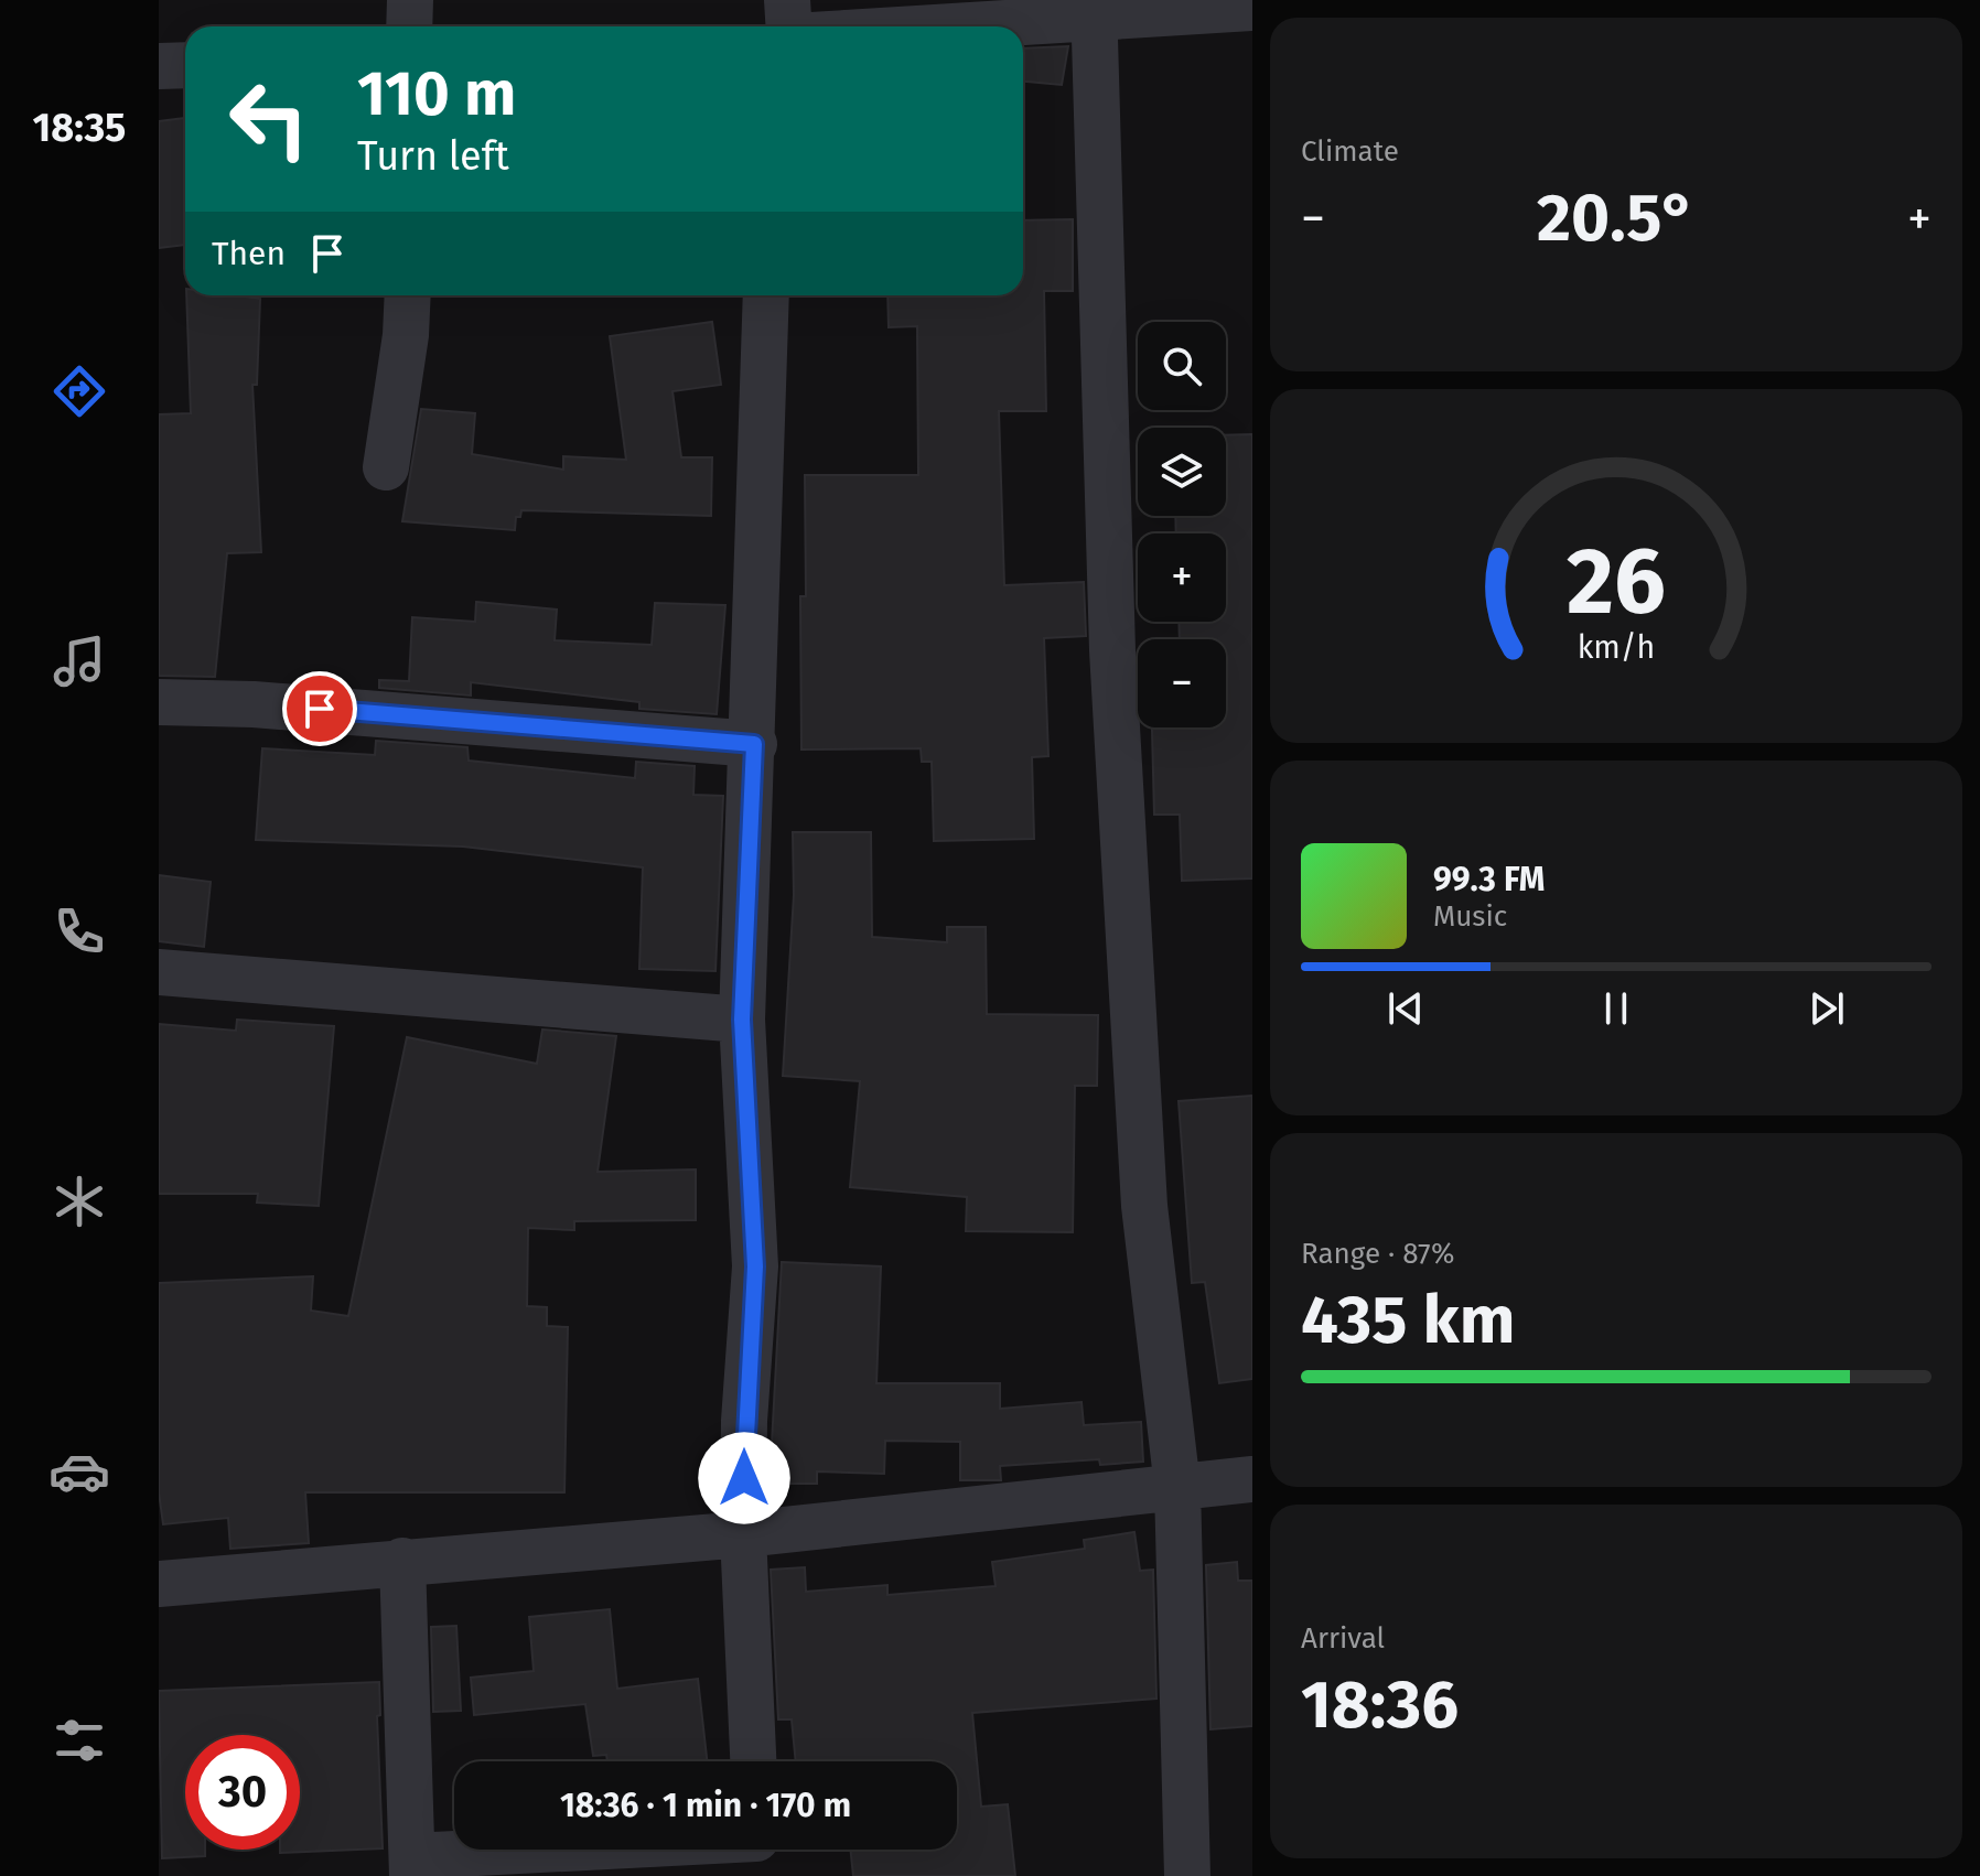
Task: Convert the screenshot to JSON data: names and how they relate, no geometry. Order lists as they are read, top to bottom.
{
  "page": {
    "tabs": "18:35",
    "tile": [
      "Climate",
      ["Range · 87%", "435 km"],
      ["Arrival", "18:36"]
    ],
    "turn": ["110 m", "Turn left"],
    "heat": ["−", "20.5°", "+"],
    "then": "Then",
    "map_buttons": ["+", "−"],
    "song": ["99.3 FM", "Music"],
    "limit": "30",
    "trip": "18:36 · 1 min · 170 m",
    "gauge": ["26", "km/h"]
  }
}
